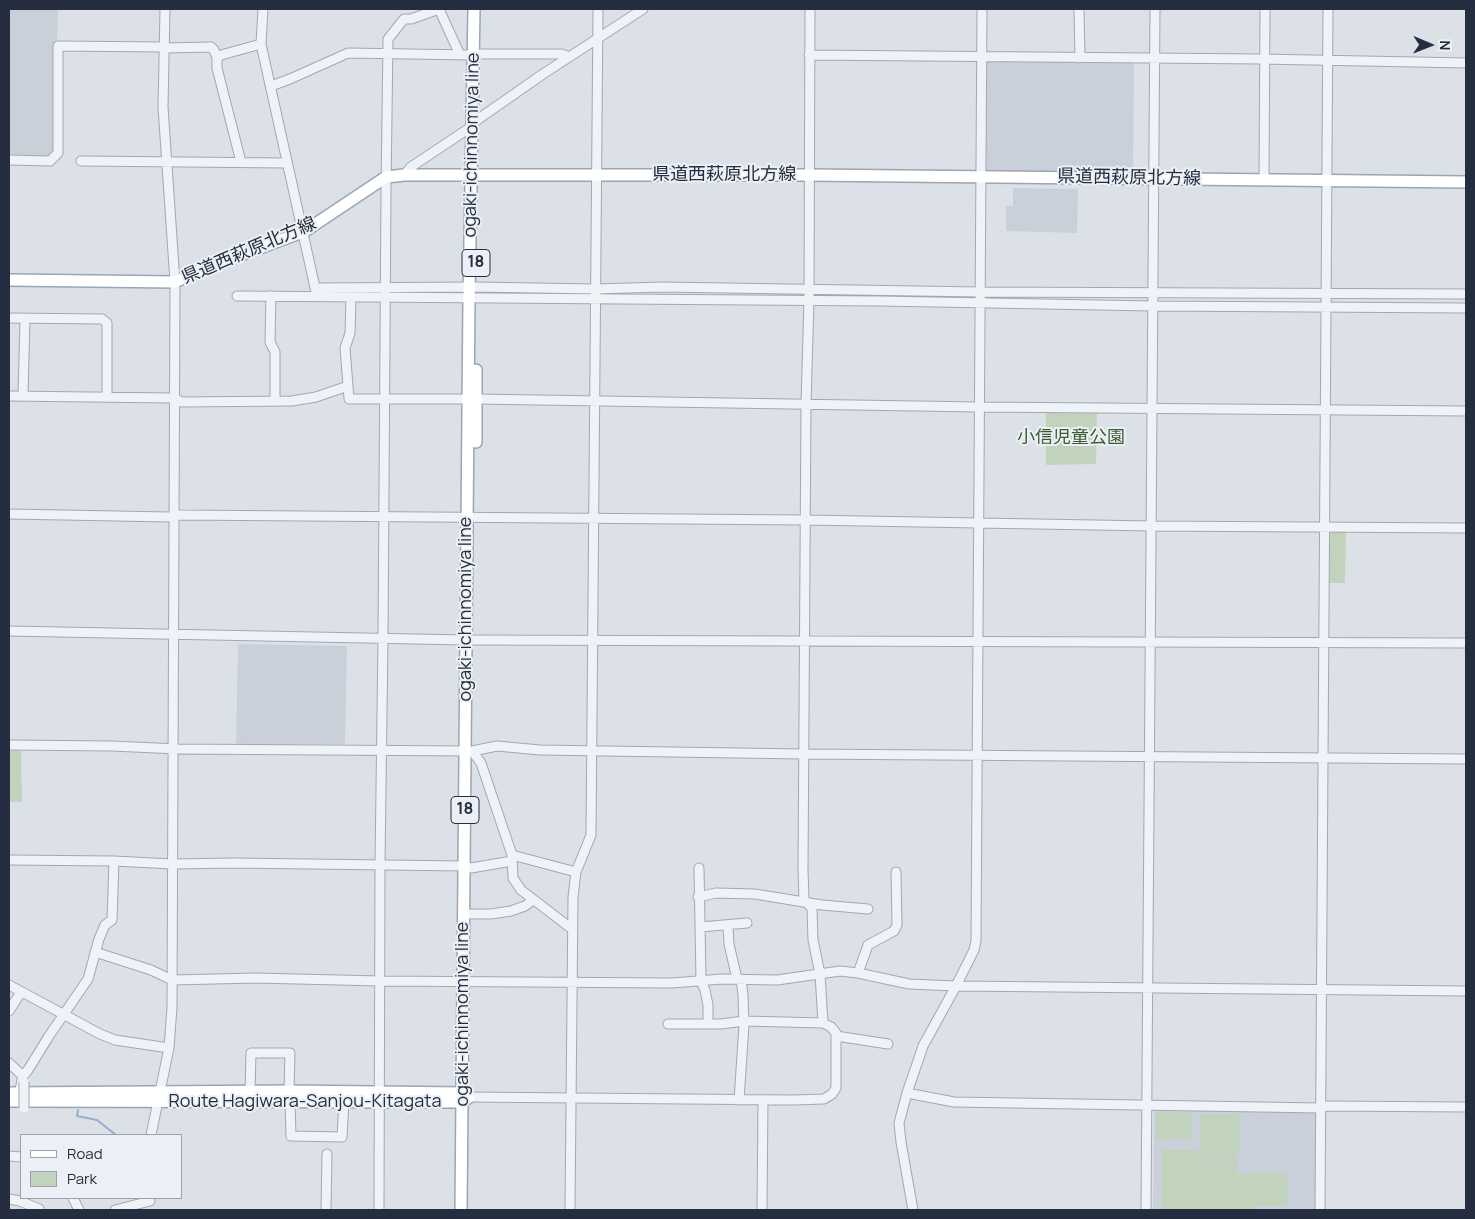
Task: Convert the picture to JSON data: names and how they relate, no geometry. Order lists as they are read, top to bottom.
{
  "streets": {
    "main road": [
      "ogaki-ichinnomiya line",
      "県道西萩原北方線",
      "18",
      "Route Hagiwara-Sanjou-Kitagata"
    ]
  },
  "crossings": [
    ["ogaki-ichinnomiya line", "県道西萩原北方線"],
    ["ogaki-ichinnomiya line", "Route Hagiwara-Sanjou-Kitagata"]
  ],
  "parks": ["小信児童公園"],
  "legend": ["Road", "Park"],
  "north": "right"
}
